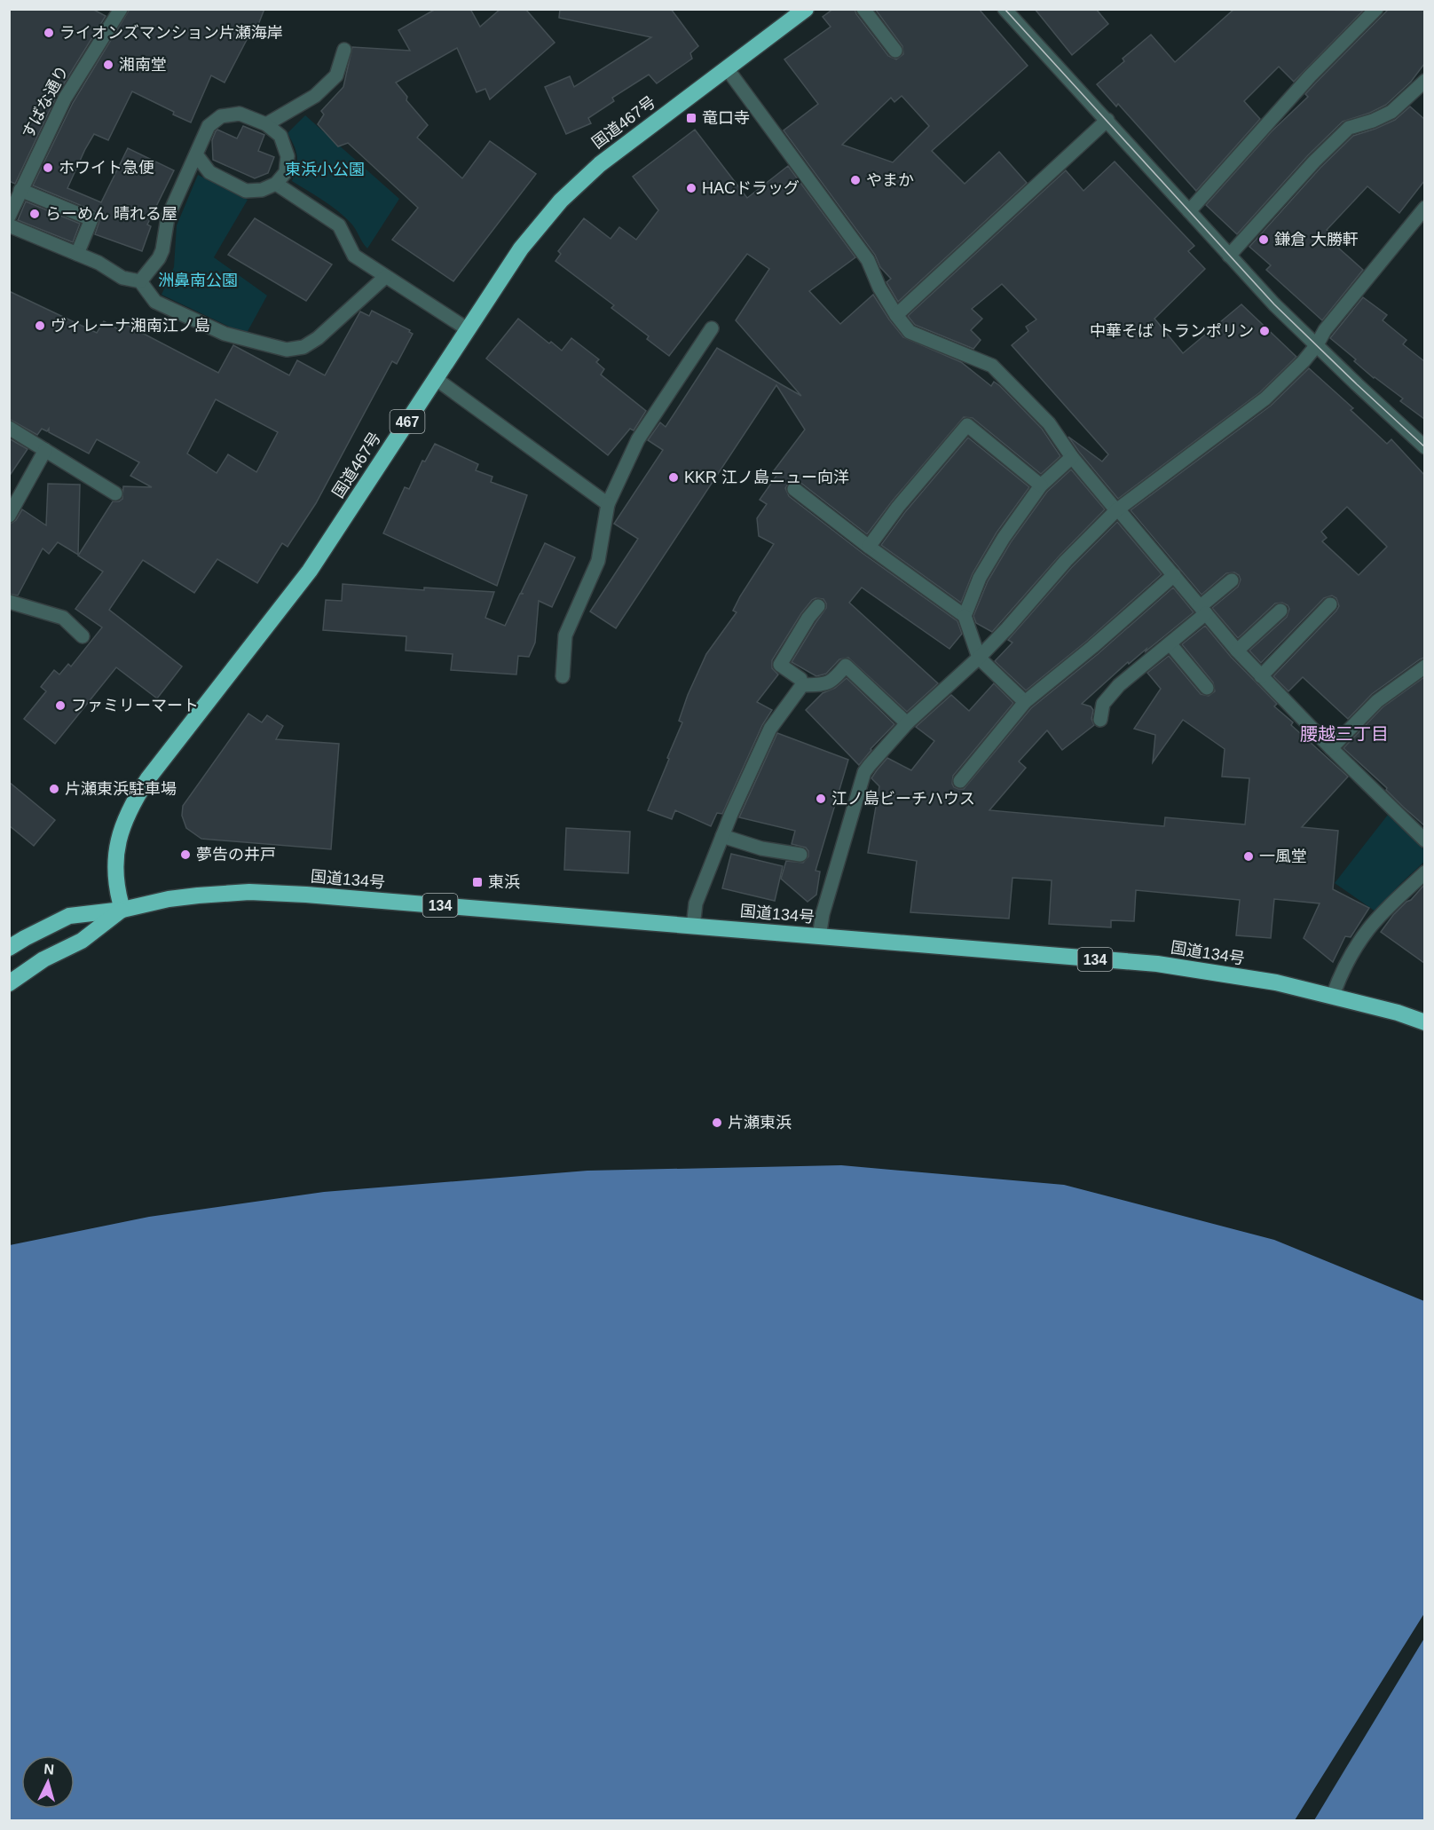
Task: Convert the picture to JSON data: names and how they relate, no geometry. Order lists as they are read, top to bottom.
{
  "streets": {
    "highway": [
      "国道467号",
      "467",
      "国道134号",
      "134"
    ],
    "street": ["すばな通り"]
  },
  "crossings": [
    ["国道467号", "国道134号"]
  ],
  "districts": ["腰越三丁目"],
  "parks": ["東浜小公園", "洲鼻南公園"],
  "places": {
    "other": [
      "ライオンズマンション片瀬海岸",
      "湘南堂",
      "ホワイト急便",
      "やまか",
      "HACドラッグ",
      "らーめん 晴れる屋",
      "鎌倉 大勝軒",
      "ヴィレーナ湘南江ノ島",
      "中華そば トランポリン",
      "KKR 江ノ島ニュー向洋",
      "ファミリーマート",
      "片瀬東浜駐車場",
      "江ノ島ビーチハウス",
      "夢告の井戸",
      "一風堂",
      "片瀬東浜"
    ],
    "transit": ["竜口寺", "東浜"]
  },
  "north": "top"
}
